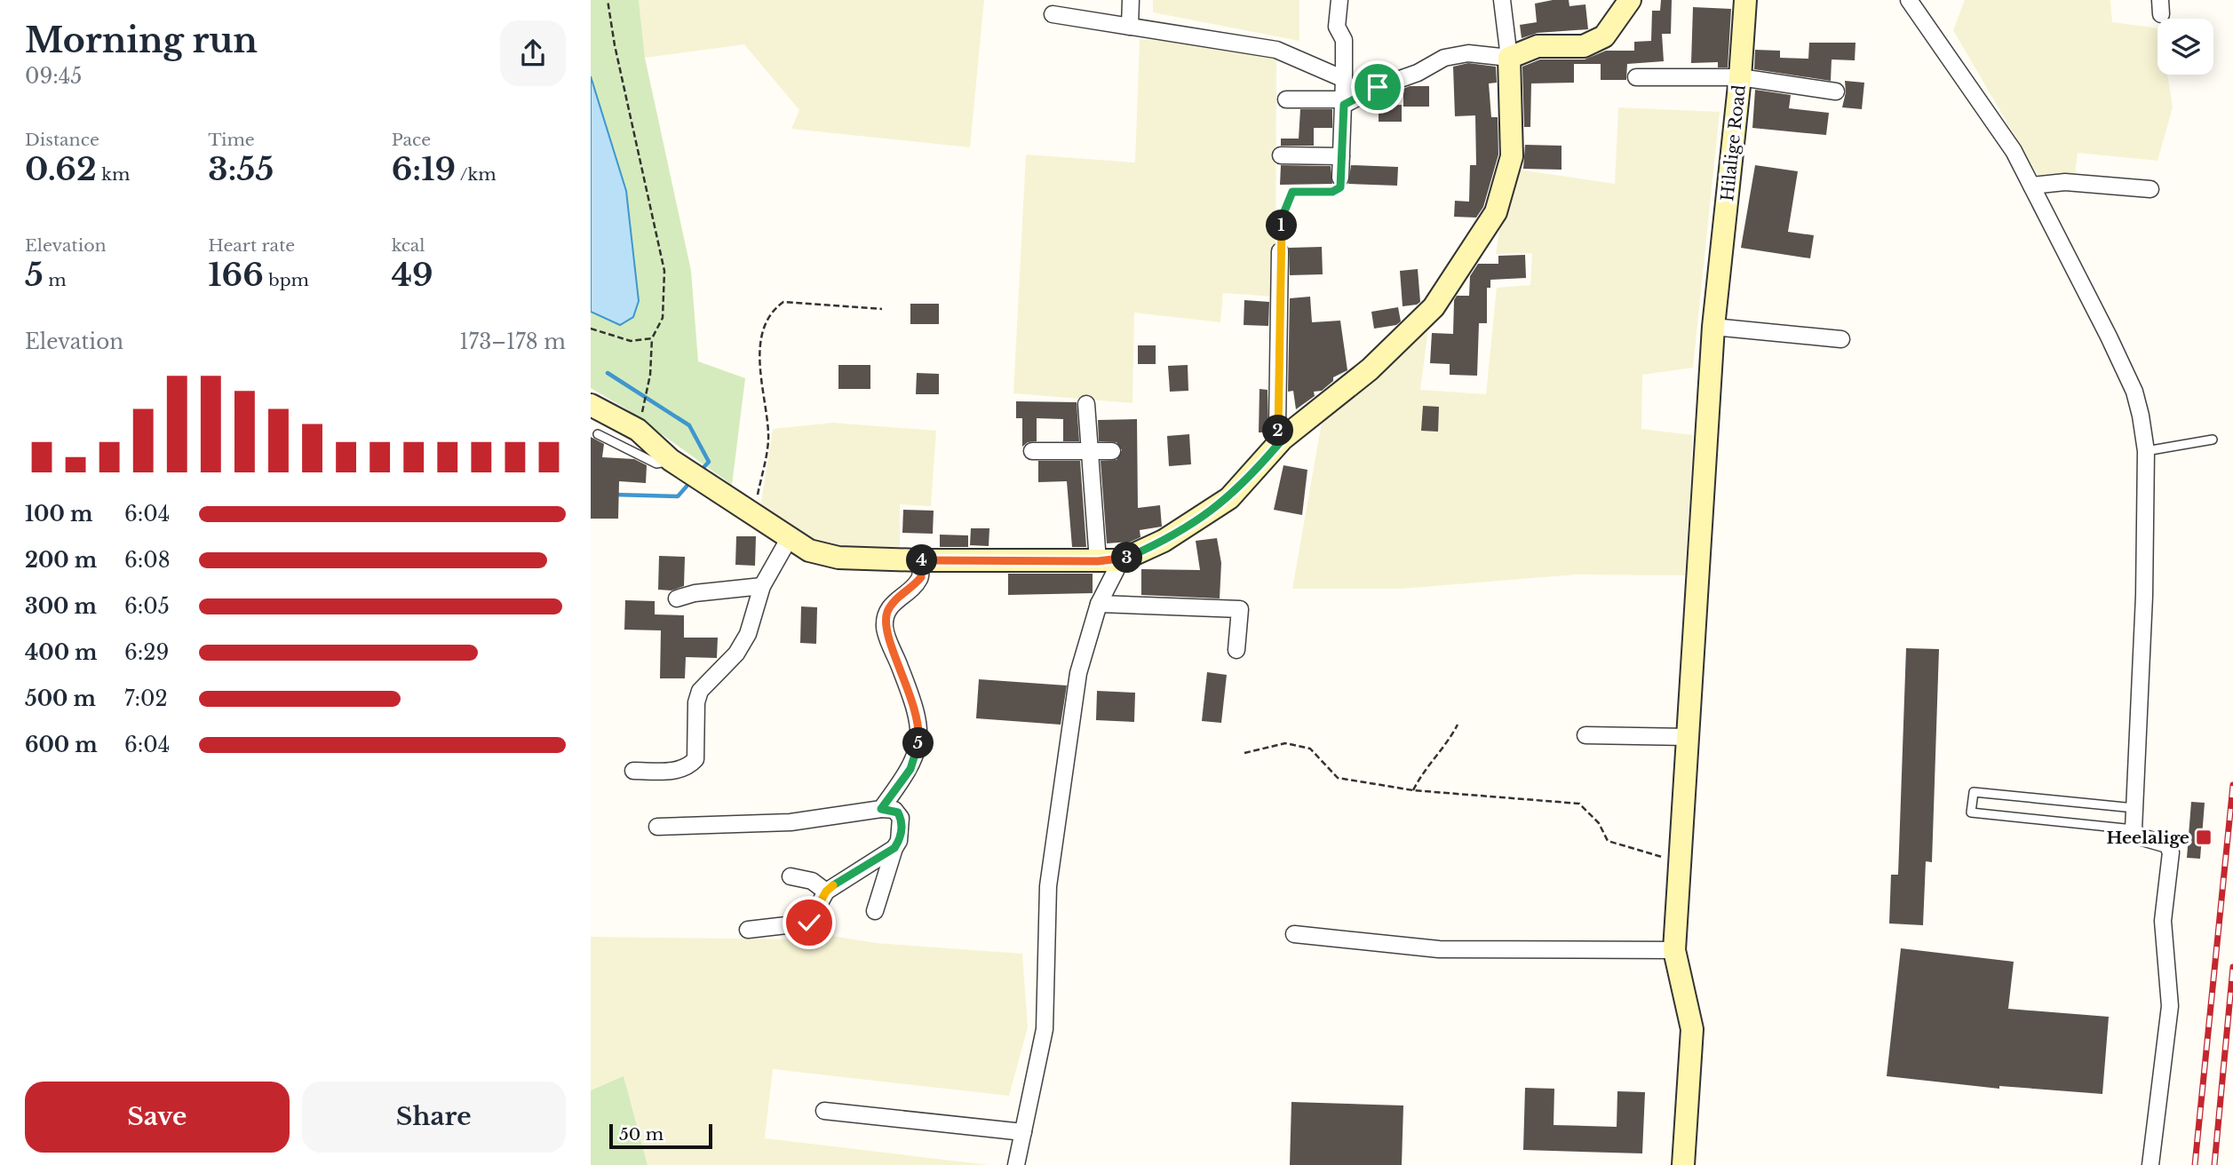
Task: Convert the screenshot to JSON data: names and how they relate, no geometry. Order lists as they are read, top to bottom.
{
  "streets": {
    "street": ["Hilalige Road"]
  },
  "places": {
    "transit": ["Heelalige"]
  },
  "scale_bar": "50 m",
  "page": {
    "heading": ["Morning run", "09:45"],
    "stats": [
      ["Distance", "0.62 km"],
      ["Time", "3:55"],
      ["Pace", "6:19 /km"],
      ["Elevation", "5 m"],
      ["Heart rate", "166 bpm"],
      ["kcal", "49"]
    ],
    "pins": [
      "1",
      "2",
      "3",
      "4",
      "5"
    ],
    "chart": ["Elevation", "173–178 m"],
    "list": [
      {
        "name": "100 m",
        "note": "6:04"
      },
      {
        "name": "200 m",
        "note": "6:08"
      },
      {
        "name": "300 m",
        "note": "6:05"
      },
      {
        "name": "400 m",
        "note": "6:29"
      },
      {
        "name": "500 m",
        "note": "7:02"
      },
      {
        "name": "600 m",
        "note": "6:04"
      }
    ],
    "buttons": ["Save", "Share"],
    "scale": "50 m"
  }
}
